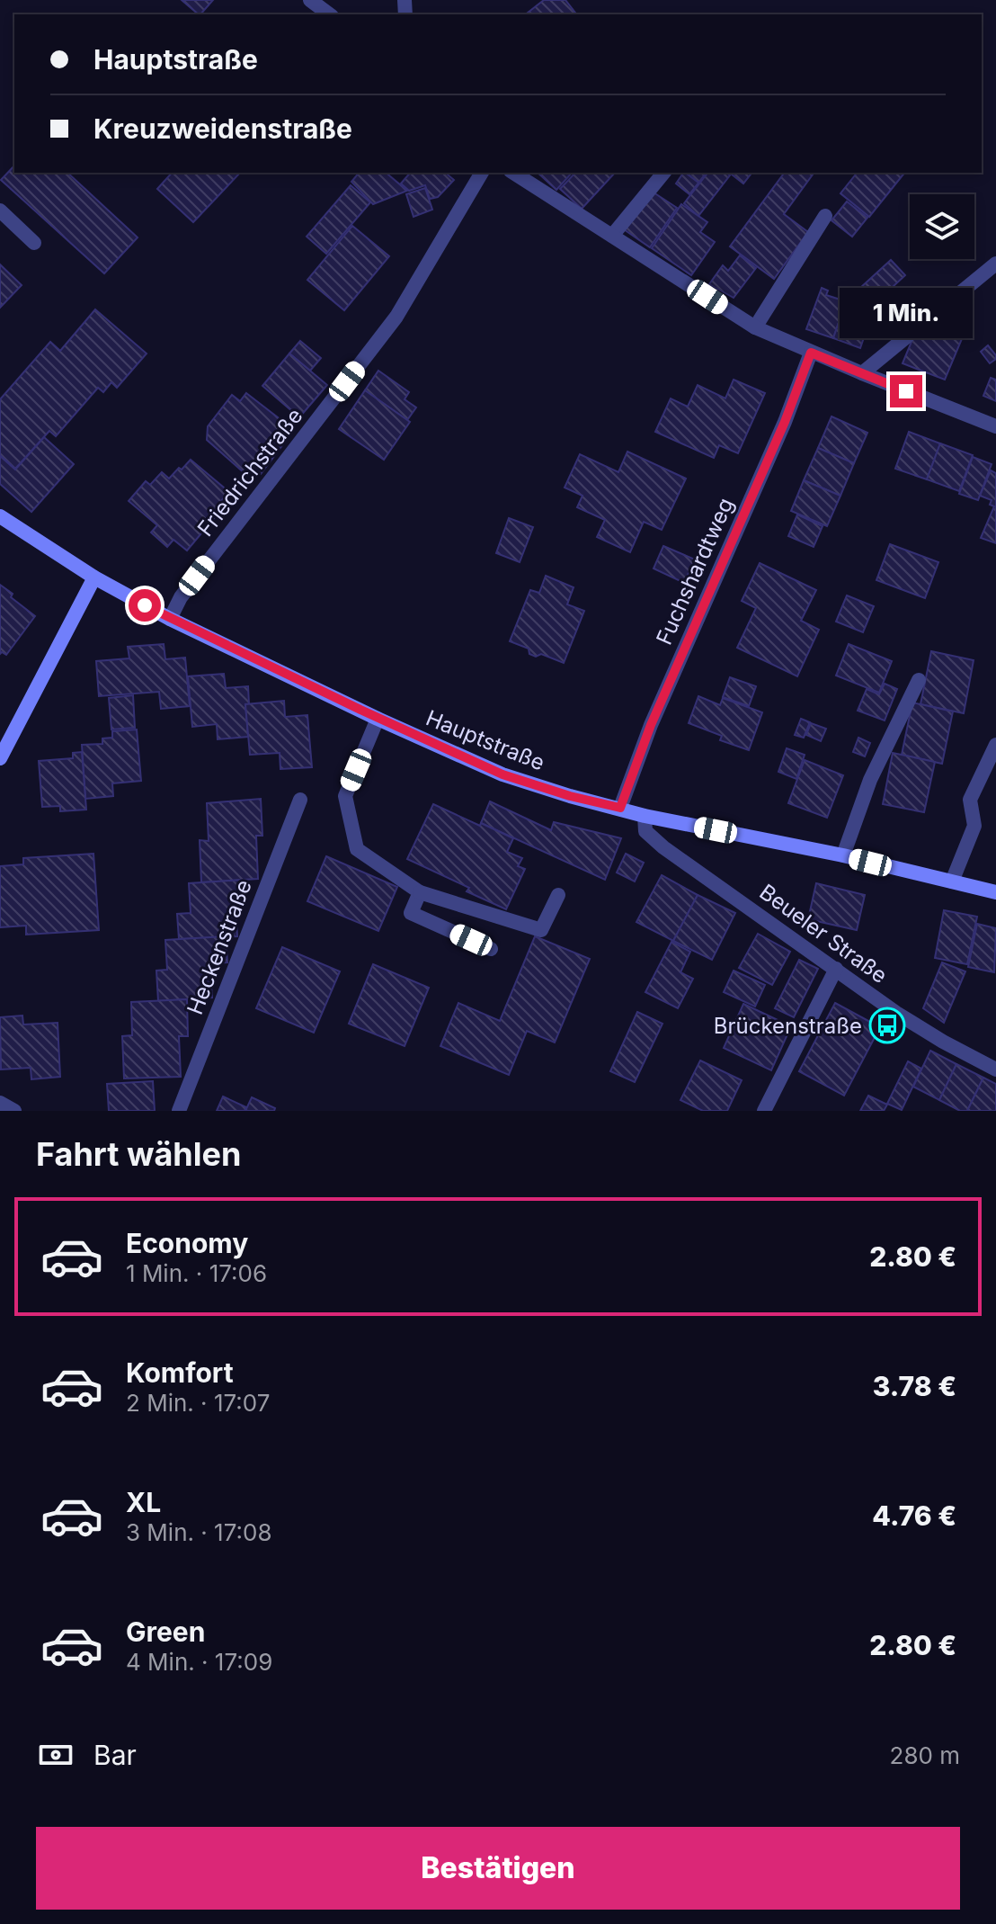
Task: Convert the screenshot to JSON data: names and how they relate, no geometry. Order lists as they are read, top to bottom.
{
  "streets": {
    "main road": ["Hauptstraße"],
    "street": [
      "Friedrichstraße",
      "Fuchshardtweg",
      "Beueler Straße",
      "Heckenstraße"
    ]
  },
  "crossings": [
    ["Friedrichstraße", "Hauptstraße"],
    ["Fuchshardtweg", "Hauptstraße"],
    ["Hauptstraße", "Beueler Straße"]
  ],
  "places": {
    "bus stop": ["Brückenstraße"]
  },
  "page": {
    "banner": ["Hauptstraße", "Kreuzweidenstraße"],
    "bubble": "1 Min.",
    "heading": "Fahrt wählen",
    "list": [
      {
        "name": "Economy",
        "note": "1 Min. · 17:06",
        "value": "2.80 €"
      },
      {
        "name": "Komfort",
        "note": "2 Min. · 17:07",
        "value": "3.78 €"
      },
      {
        "name": "XL",
        "note": "3 Min. · 17:08",
        "value": "4.76 €"
      },
      {
        "name": "Green",
        "note": "4 Min. · 17:09",
        "value": "2.80 €"
      }
    ],
    "pay": ["Bar", "280 m"],
    "buttons": "Bestätigen"
  }
}
